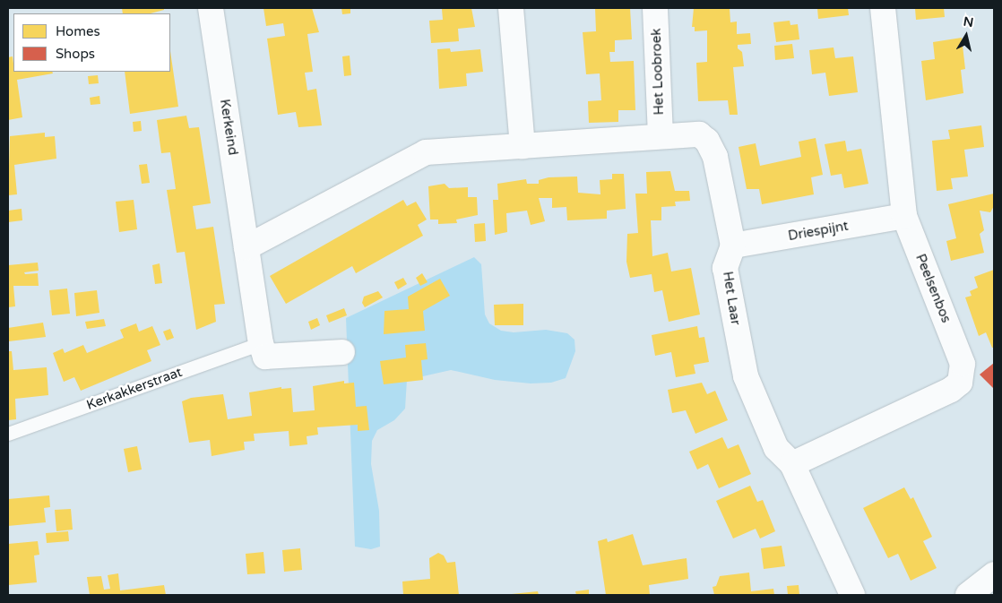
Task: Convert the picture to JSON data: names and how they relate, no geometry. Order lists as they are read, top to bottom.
{
  "streets": {
    "street": [
      "Het Loobroek",
      "Kerkeind",
      "Driespijnt",
      "Peelsenbos",
      "Het Laar"
    ],
    "lane": ["Kerkakkerstraat"]
  },
  "crossings": [
    ["Kerkeind", "Kerkakkerstraat"],
    ["Driespijnt", "Peelsenbos"],
    ["Driespijnt", "Het Laar"],
    ["Peelsenbos", "Het Laar"]
  ],
  "legend": ["Homes", "Shops"],
  "north": "top"
}
